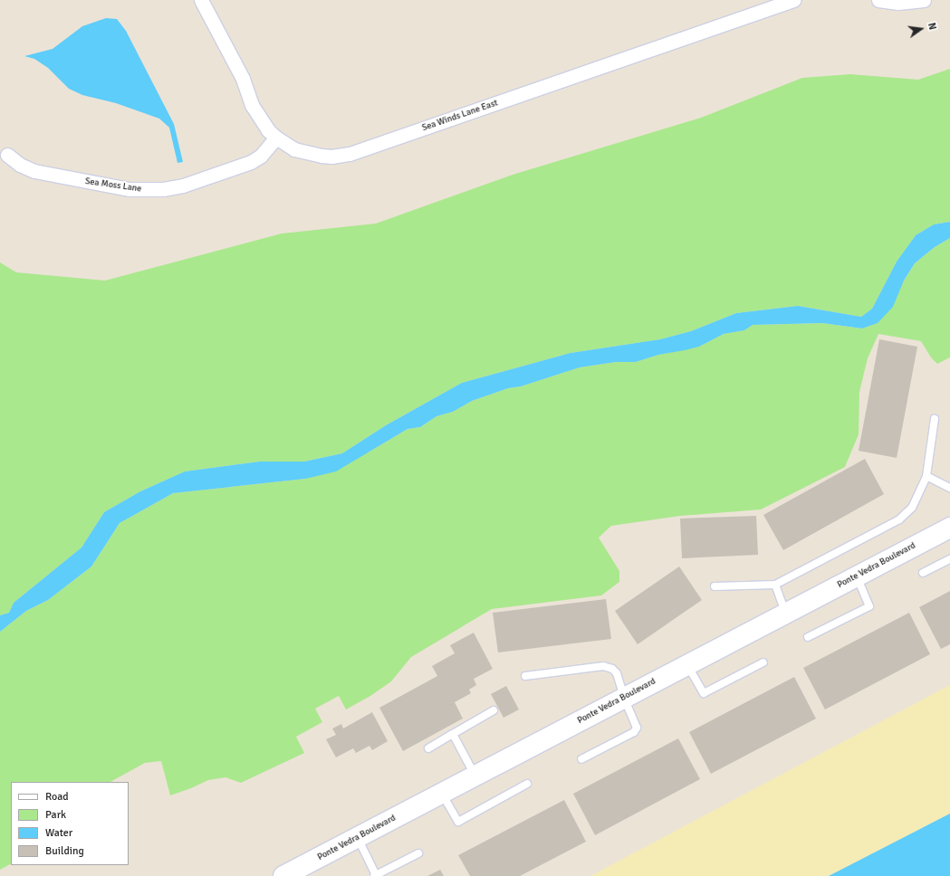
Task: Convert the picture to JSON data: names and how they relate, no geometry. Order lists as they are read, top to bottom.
{
  "streets": {
    "street": ["Sea Winds Lane East", "Sea Moss Lane", "Ponte Vedra Boulevard"]
  },
  "crossings": [
    ["Sea Winds Lane East", "Sea Moss Lane"]
  ],
  "legend": [
    "Road",
    "Park",
    "Water",
    "Building"
  ],
  "north": "right"
}
